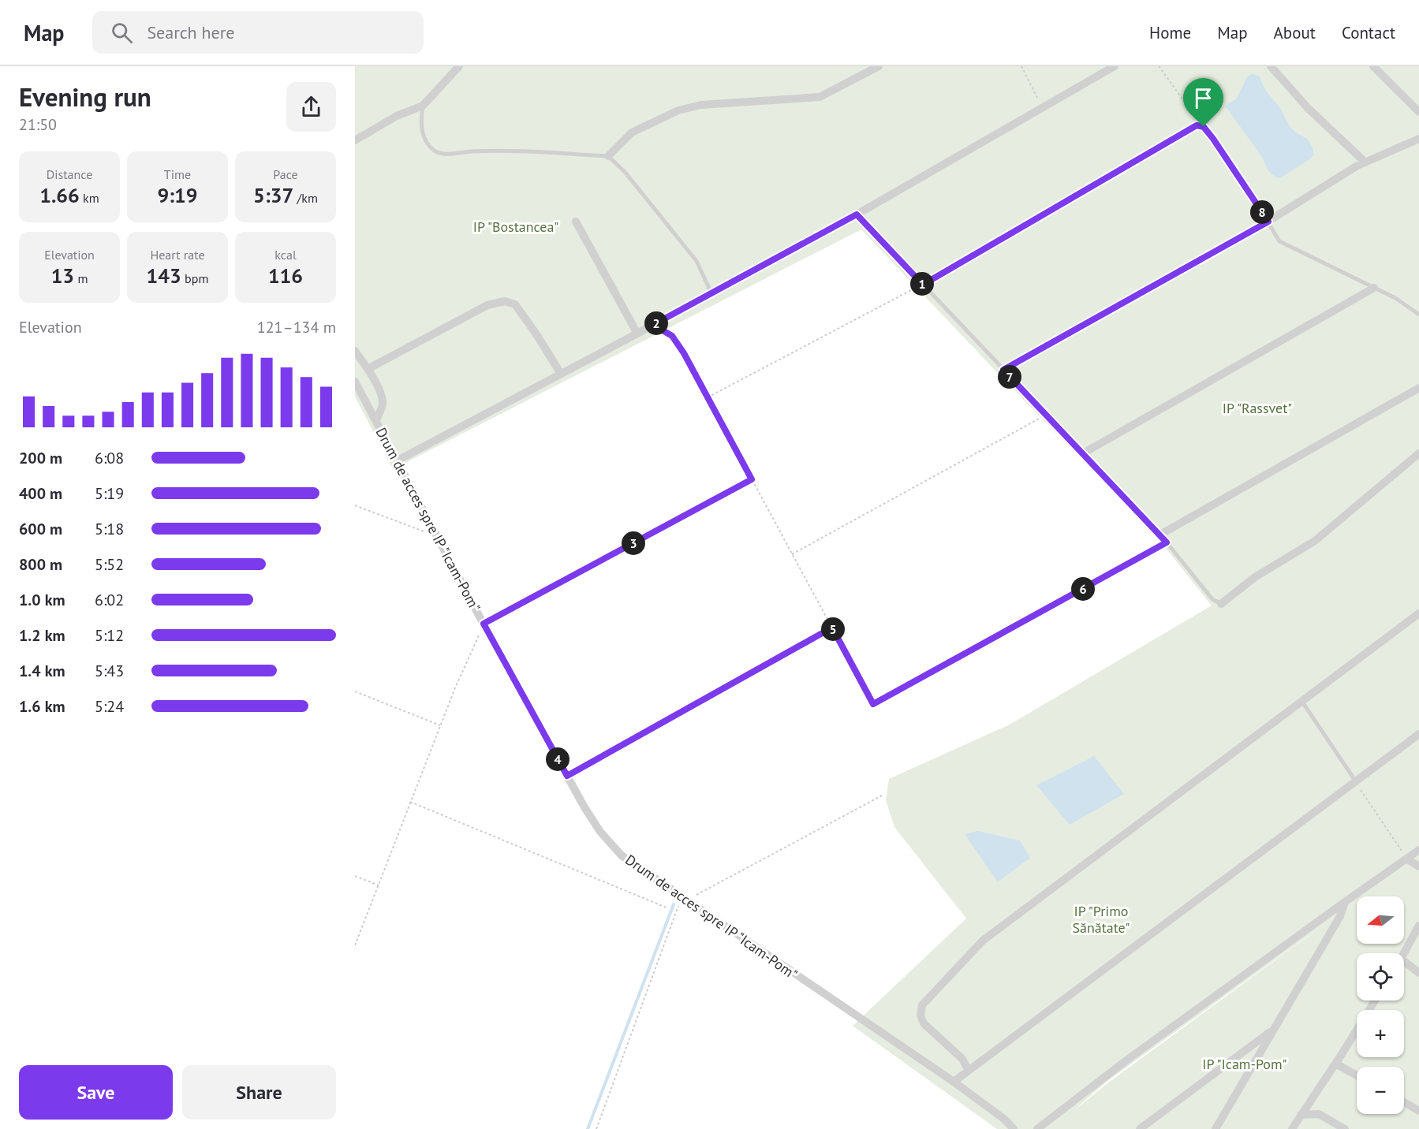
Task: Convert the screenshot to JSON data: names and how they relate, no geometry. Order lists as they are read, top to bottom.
{
  "streets": {
    "street": ["Drum de acces spre IP \"Icam-Pom\""]
  },
  "parks": [
    "IP \"Bostancea\"",
    "IP \"Rassvet\"",
    "IP \"Primo Sănătate\"",
    "IP \"Icam-Pom\""
  ],
  "north": "left",
  "page": {
    "header": "Map",
    "search": "Search here",
    "nav": [
      "Home",
      "Map",
      "About",
      "Contact"
    ],
    "heading": ["Evening run", "21:50"],
    "stats": [
      ["Distance", "1.66 km"],
      ["Time", "9:19"],
      ["Pace", "5:37 /km"],
      ["Elevation", "13 m"],
      ["Heart rate", "143 bpm"],
      ["kcal", "116"]
    ],
    "pins": [
      "8",
      "1",
      "2",
      "7",
      "3",
      "6",
      "5",
      "4"
    ],
    "chart": ["Elevation", "121–134 m"],
    "list": [
      {
        "name": "200 m",
        "note": "6:08"
      },
      {
        "name": "400 m",
        "note": "5:19"
      },
      {
        "name": "600 m",
        "note": "5:18"
      },
      {
        "name": "800 m",
        "note": "5:52"
      },
      {
        "name": "1.0 km",
        "note": "6:02"
      },
      {
        "name": "1.2 km",
        "note": "5:12"
      },
      {
        "name": "1.4 km",
        "note": "5:43"
      },
      {
        "name": "1.6 km",
        "note": "5:24"
      }
    ],
    "map_buttons": ["+", "−"],
    "buttons": ["Save", "Share"]
  }
}
